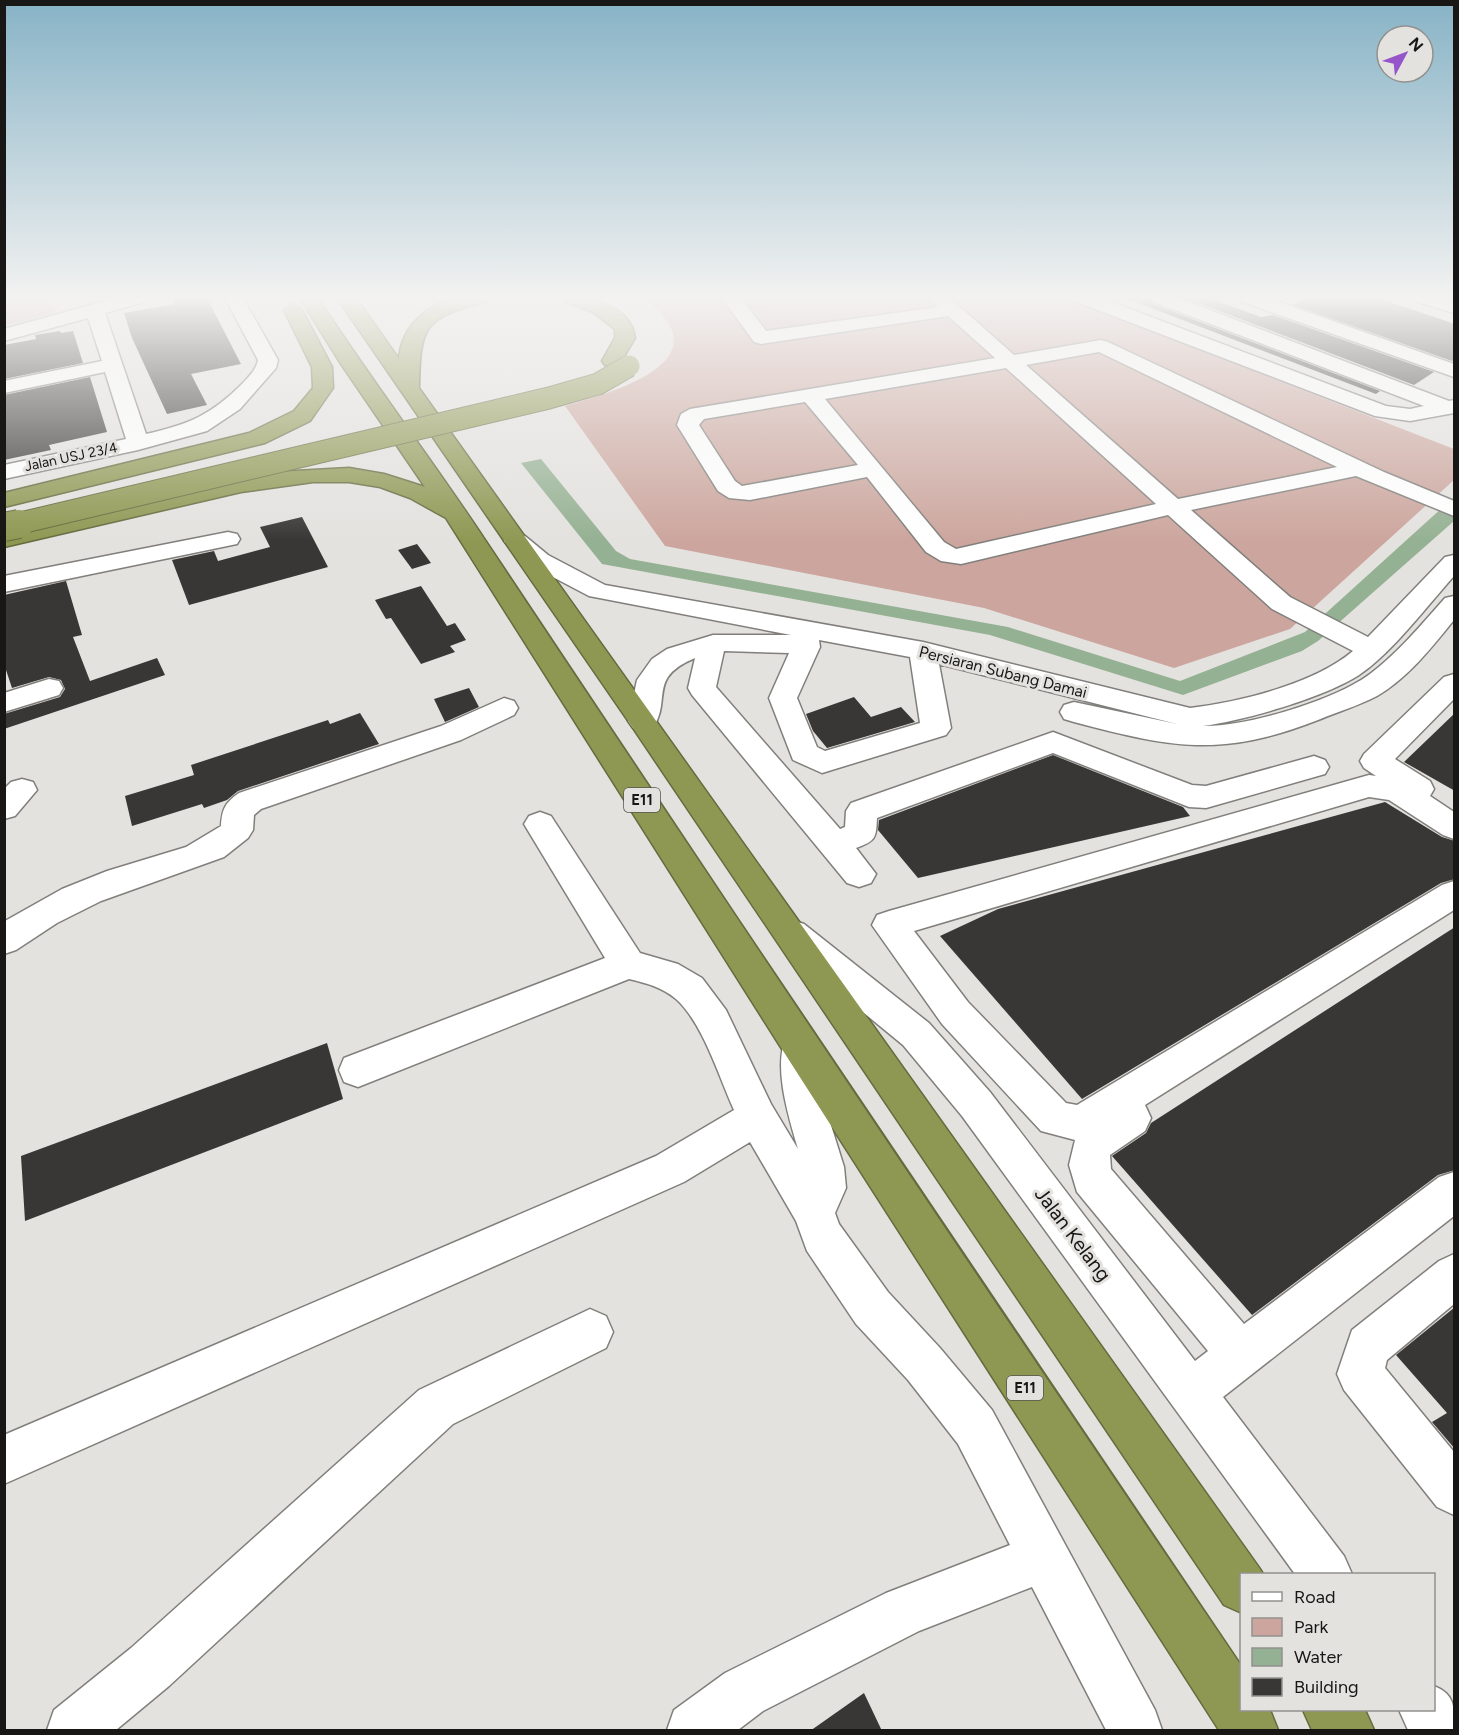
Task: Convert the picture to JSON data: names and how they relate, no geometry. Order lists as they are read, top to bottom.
{
  "streets": {
    "highway": ["E11"],
    "street": ["Jalan USJ 23/4", "Persiaran Subang Damai", "Jalan Kelang"]
  },
  "crossings": [
    ["Persiaran Subang Damai", "E11"],
    ["E11", "Jalan Kelang"]
  ],
  "legend": [
    "Road",
    "Park",
    "Water",
    "Building"
  ],
  "north": "top right"
}
